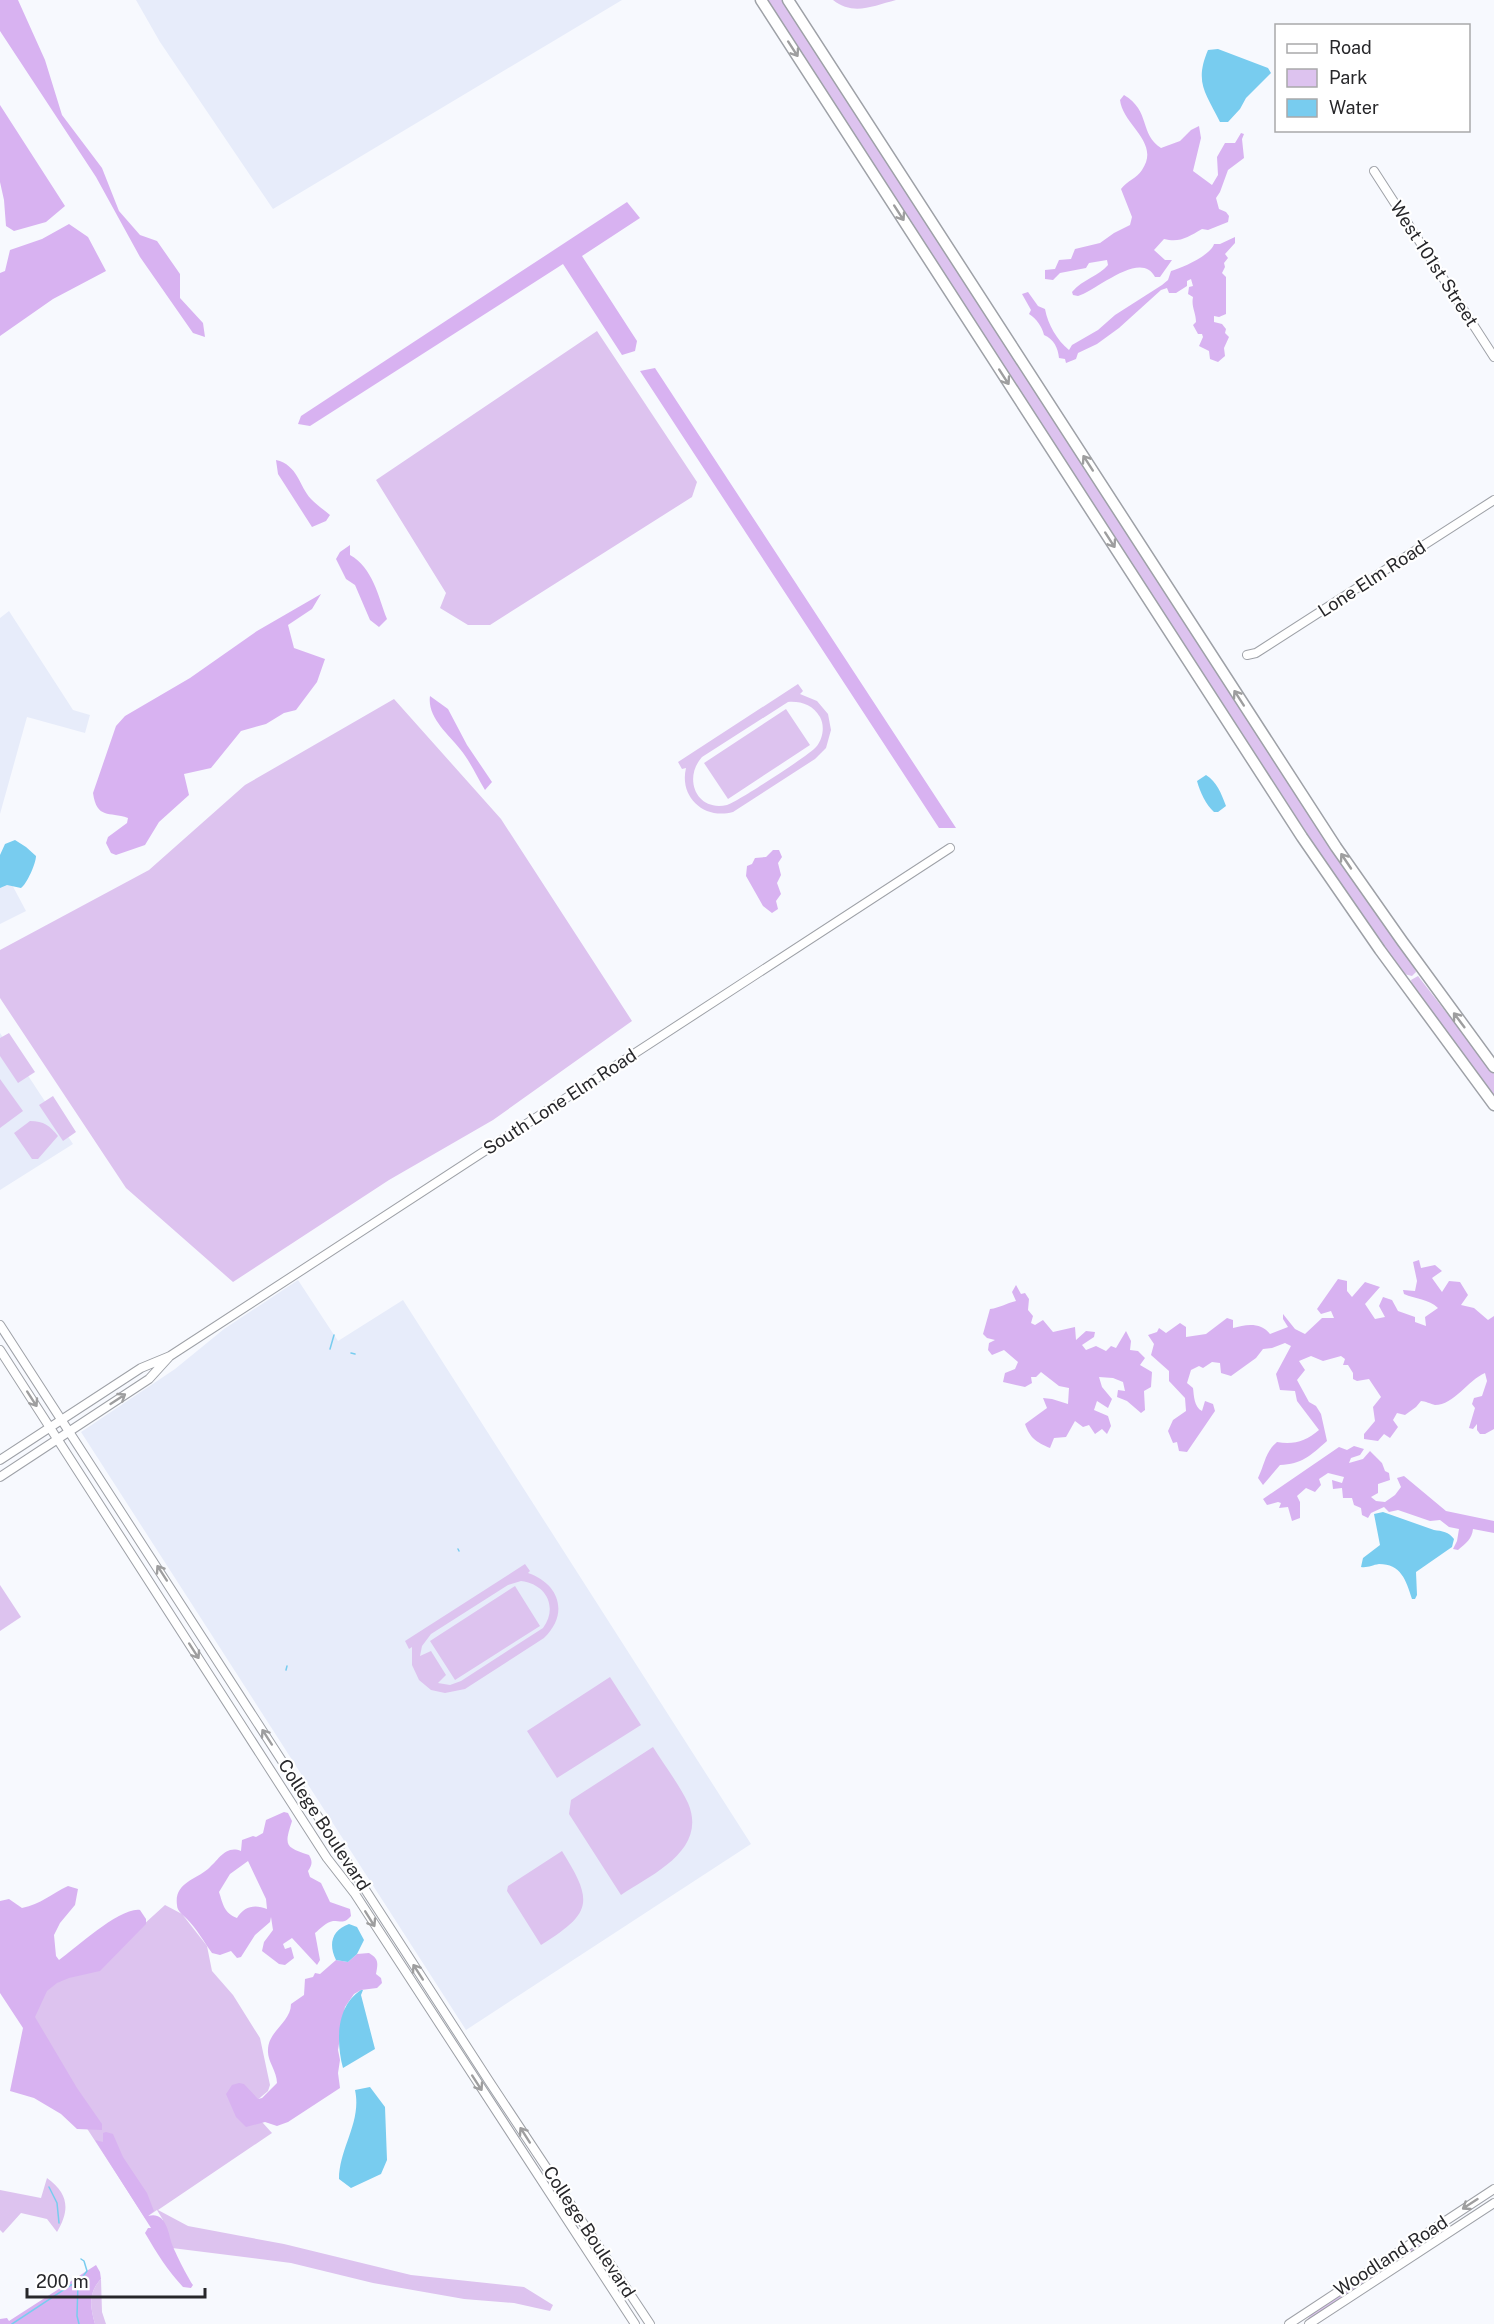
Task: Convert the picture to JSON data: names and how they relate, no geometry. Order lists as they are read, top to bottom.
{
  "streets": {
    "main road": ["College Boulevard", "Woodland Road"],
    "street": ["West 101st Street", "Lone Elm Road", "South Lone Elm Road"]
  },
  "crossings": [
    ["South Lone Elm Road", "College Boulevard"]
  ],
  "legend": ["Road", "Park", "Water"],
  "scale_bar": "200 m"
}
